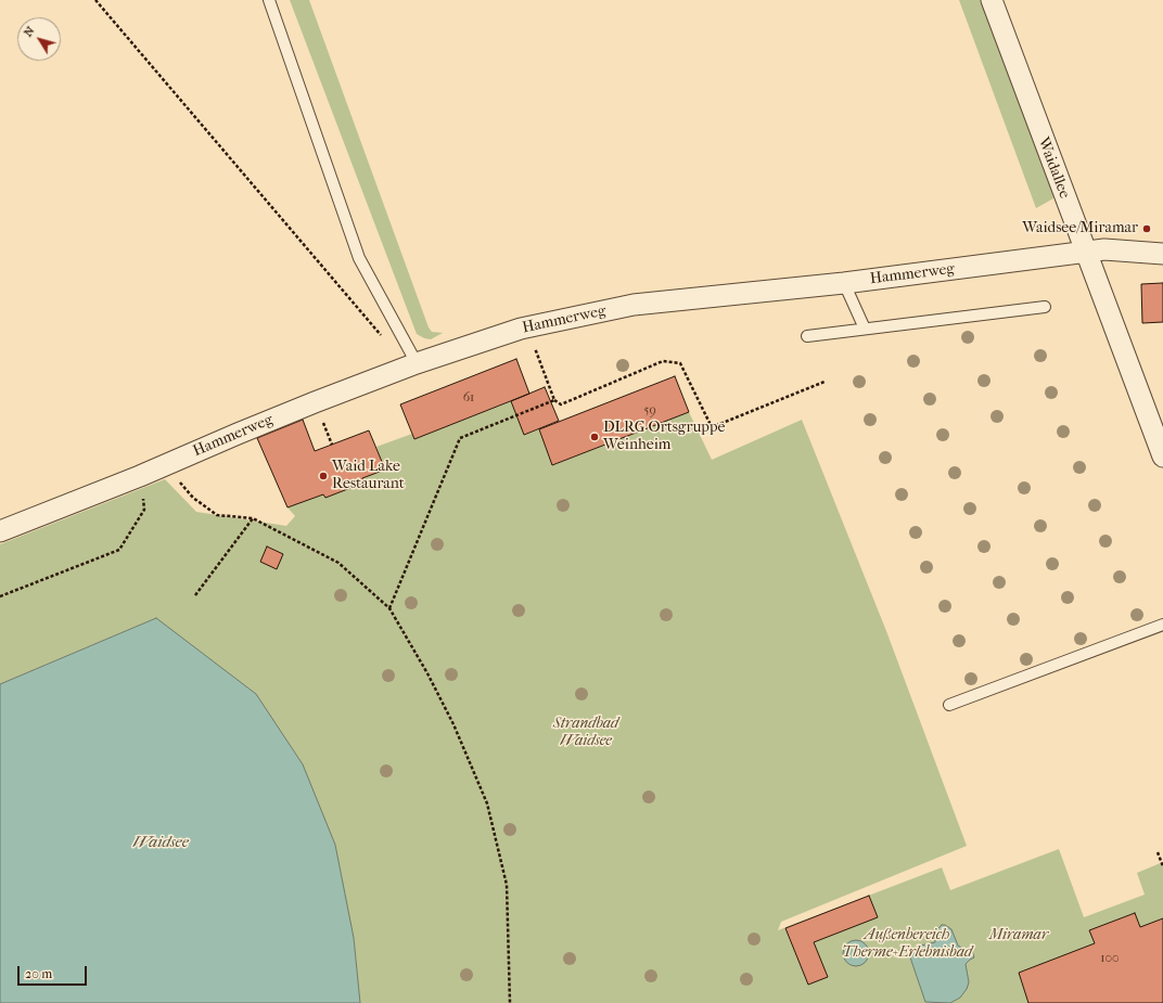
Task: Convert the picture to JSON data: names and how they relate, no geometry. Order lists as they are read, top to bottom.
{
  "streets": {
    "street": ["Waidallee", "Hammerweg"]
  },
  "crossings": [
    ["Waidallee", "Hammerweg"]
  ],
  "water": ["Waidsee"],
  "parks": ["Strandbad Waidsee", "Außenbereich Therme+Erlebnisbad", "Miramar"],
  "places": ["Waidsee/Miramar", "DLRG Ortsgruppe Weinheim", "Waid Lake Restaurant"],
  "house_numbers": ["61", "59", "100"],
  "scale_bar": "20 m",
  "north": "top left"
}
